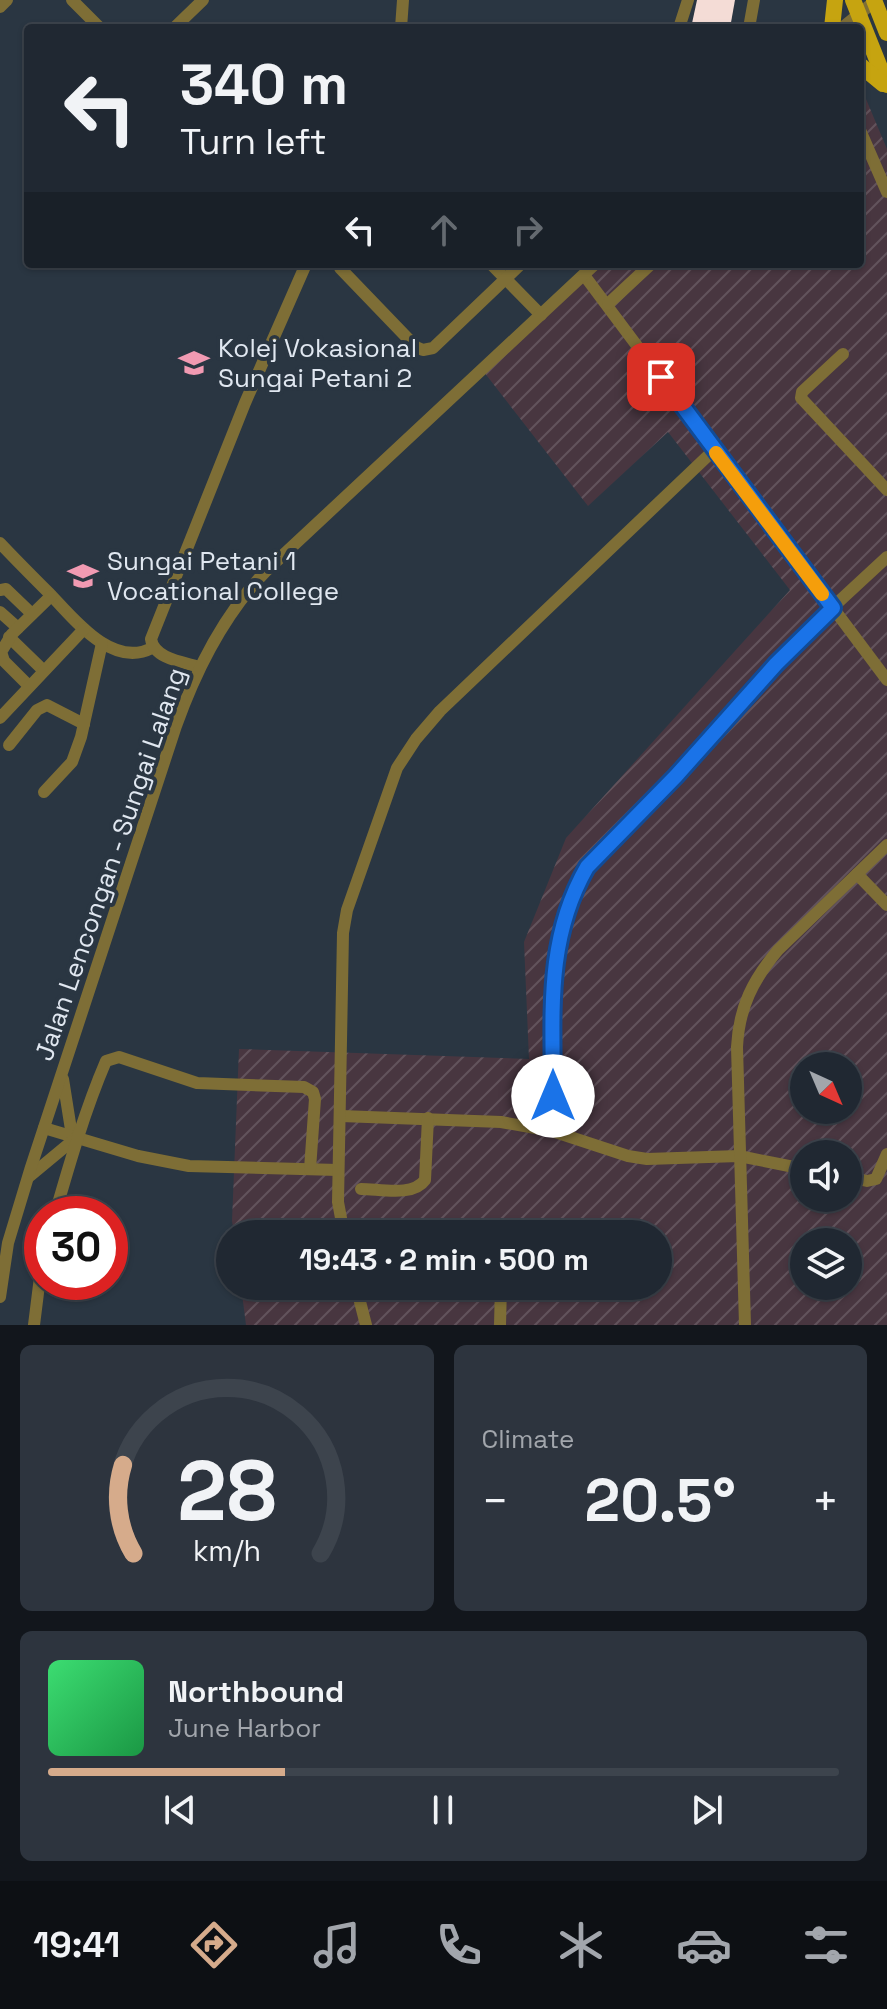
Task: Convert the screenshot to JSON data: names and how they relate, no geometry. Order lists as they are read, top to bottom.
{
  "streets": {
    "street": ["Jalan Lencongan - Sungai Lalang"]
  },
  "places": {
    "school or university": ["Kolej Vokasional Sungai Petani 2", "Sungai Petani 1 Vocational College"]
  },
  "north": "bottom right",
  "page": {
    "turn": ["340 m", "Turn left"],
    "limit": "30",
    "trip": "19:43 · 2 min · 500 m",
    "tile": "Climate",
    "heat": ["−", "20.5°", "+"],
    "song": ["Northbound", "June Harbor"],
    "tabs": "19:41",
    "gauge": ["28", "km/h"]
  }
}
